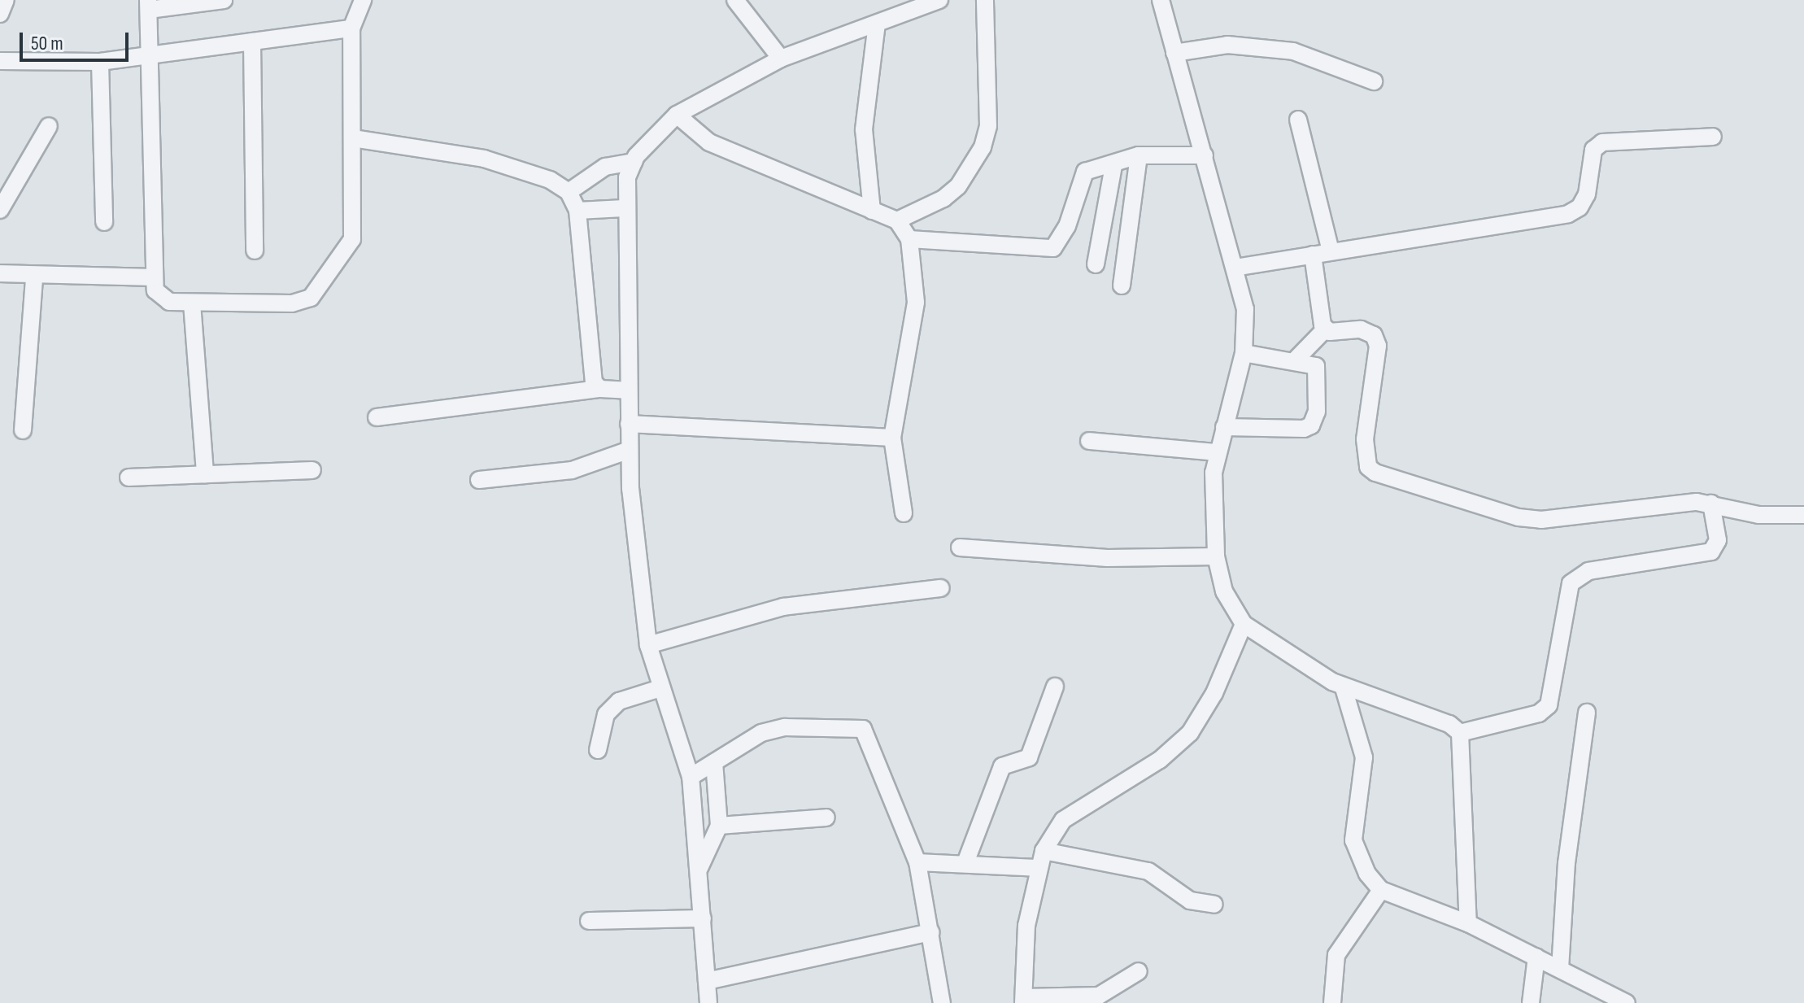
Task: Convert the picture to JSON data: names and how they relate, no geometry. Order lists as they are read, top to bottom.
{
  "scale_bar": "50 m"
}
